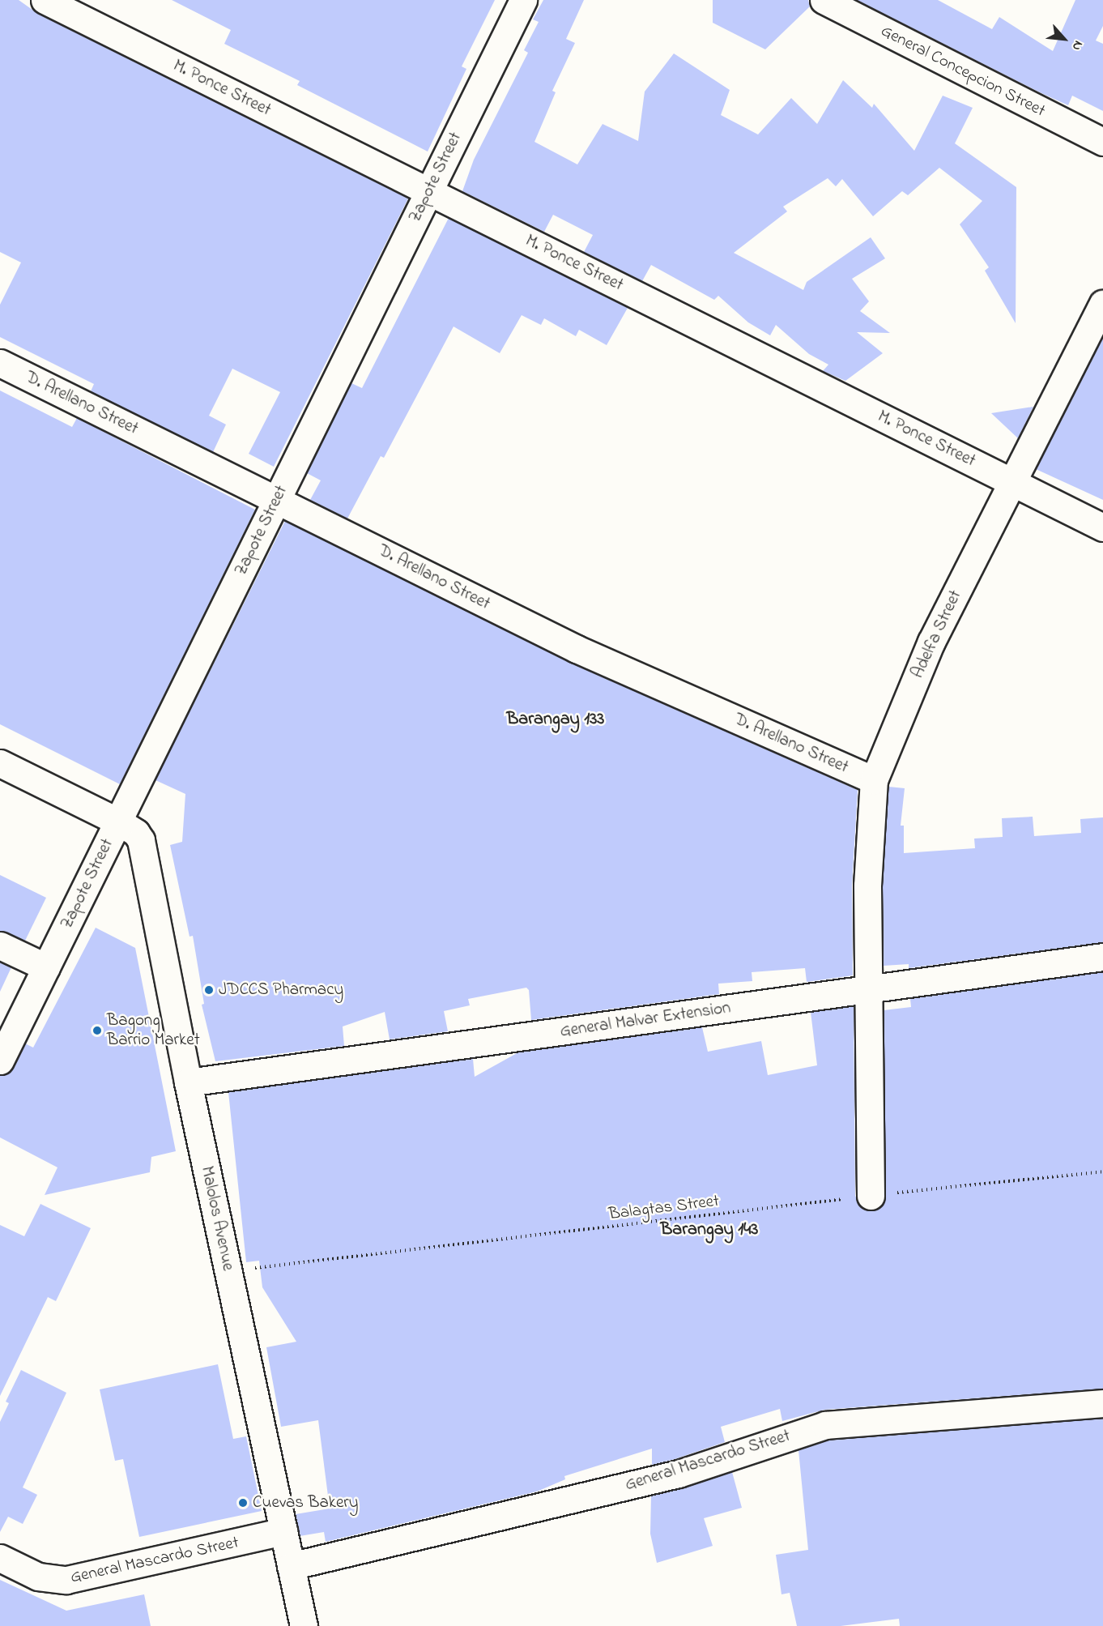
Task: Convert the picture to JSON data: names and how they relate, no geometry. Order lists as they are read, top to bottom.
{
  "streets": {
    "street": [
      "General Concepcion Street",
      "M. Ponce Street",
      "Zapote Street",
      "D. Arellano Street",
      "Adelfa Street",
      "General Malvar Extension",
      "Malolos Avenue",
      "General Mascardo Street"
    ],
    "path": ["Balagtas Street"]
  },
  "crossings": [
    ["M. Ponce Street", "Zapote Street"],
    ["M. Ponce Street", "Adelfa Street"],
    ["Zapote Street", "D. Arellano Street"],
    ["Zapote Street", "Malolos Avenue"],
    ["D. Arellano Street", "Adelfa Street"],
    ["Adelfa Street", "General Malvar Extension"],
    ["Adelfa Street", "Balagtas Street"],
    ["General Malvar Extension", "Malolos Avenue"],
    ["Balagtas Street", "Malolos Avenue"],
    ["Malolos Avenue", "General Mascardo Street"]
  ],
  "districts": ["Barangay 133", "Barangay 143"],
  "places": ["JDCCS Pharmacy", "Bagong Barrio Market", "Cuevas Bakery"],
  "north": "bottom right"
}
